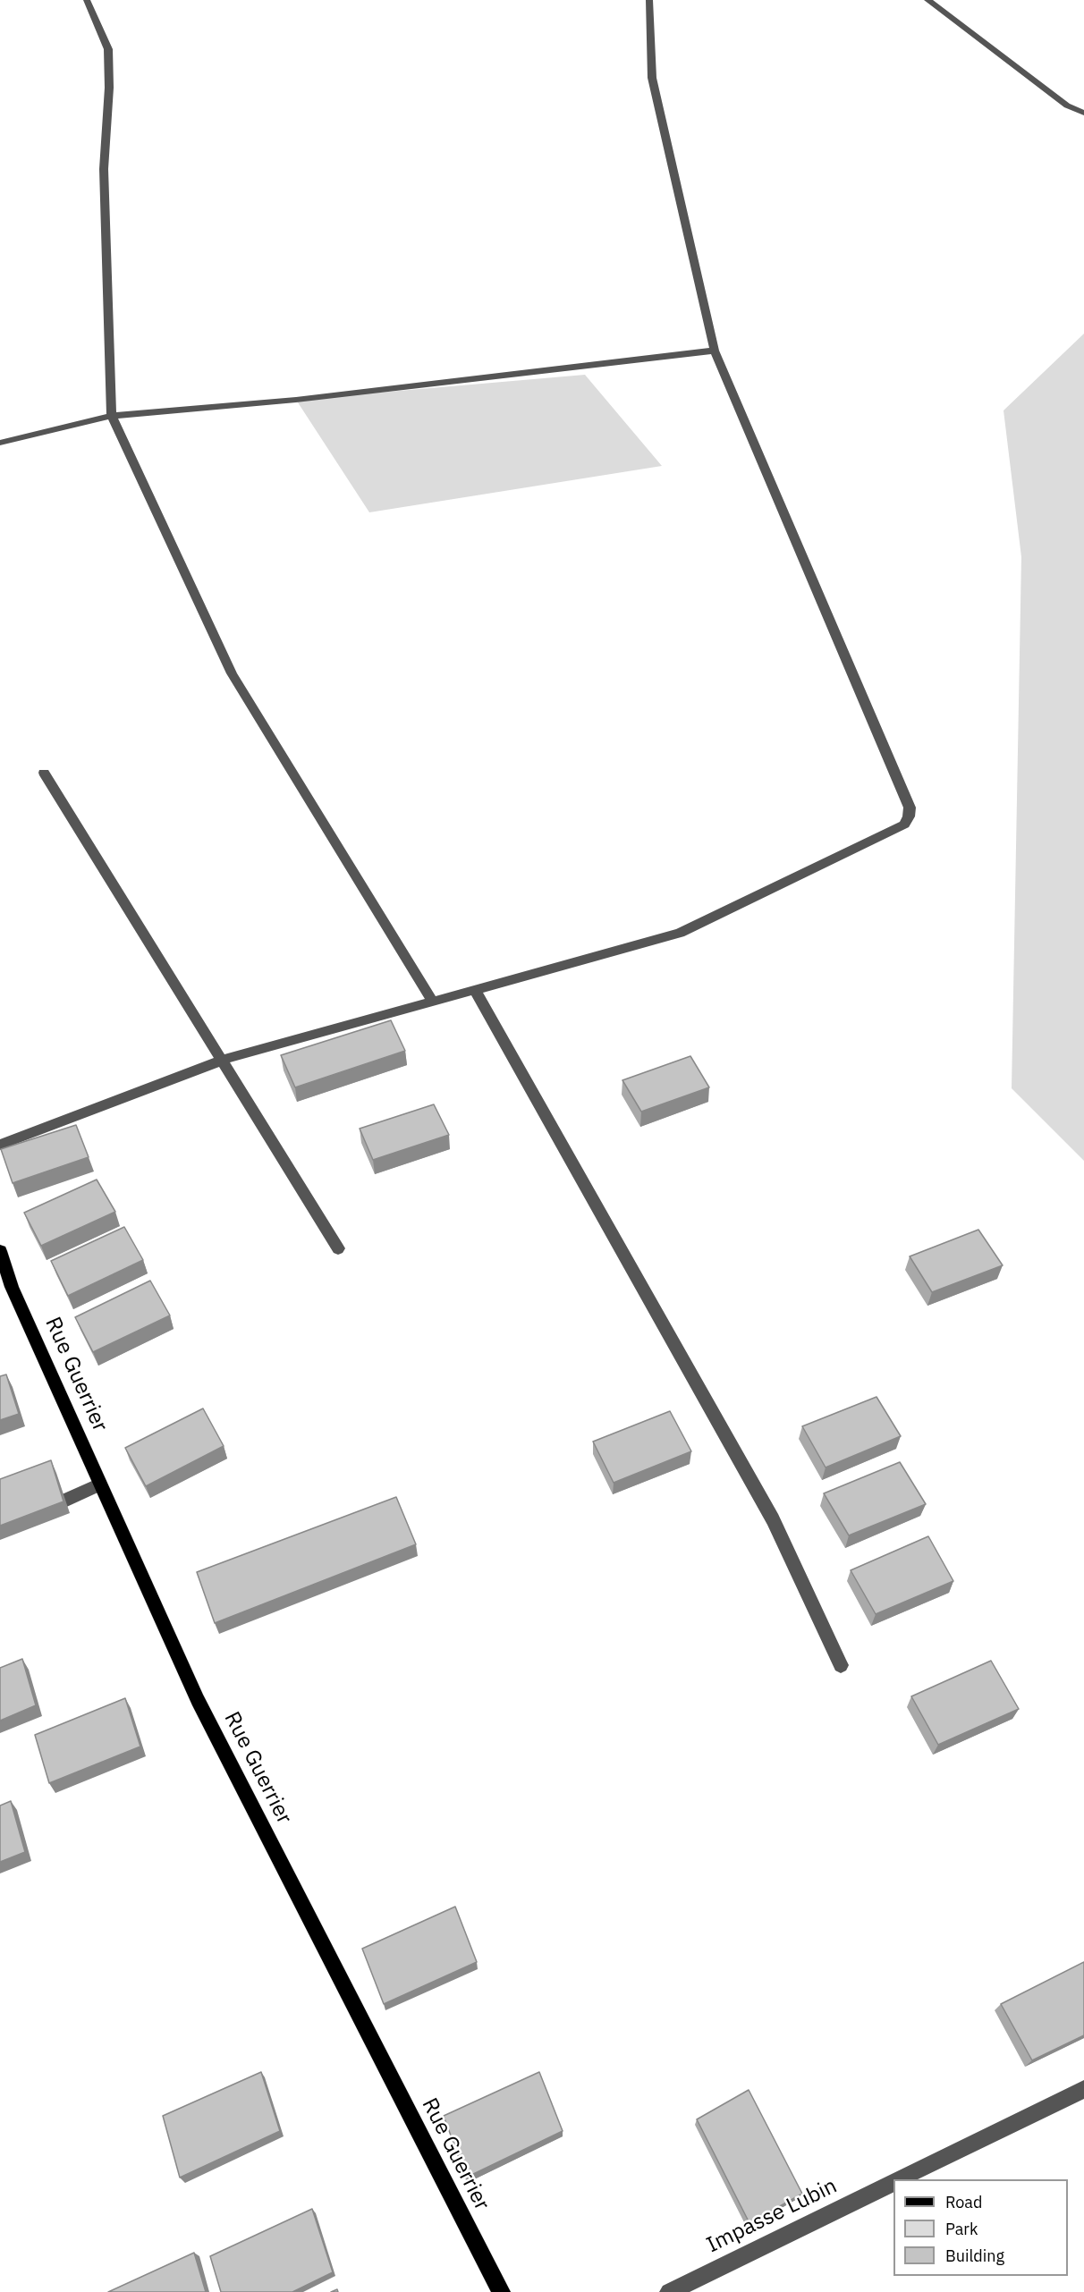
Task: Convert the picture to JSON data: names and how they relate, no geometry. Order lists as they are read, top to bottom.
{
  "streets": {
    "main road": ["Rue Guerrier"],
    "street": ["Impasse Lubin"]
  },
  "legend": ["Road", "Park", "Building"]
}
